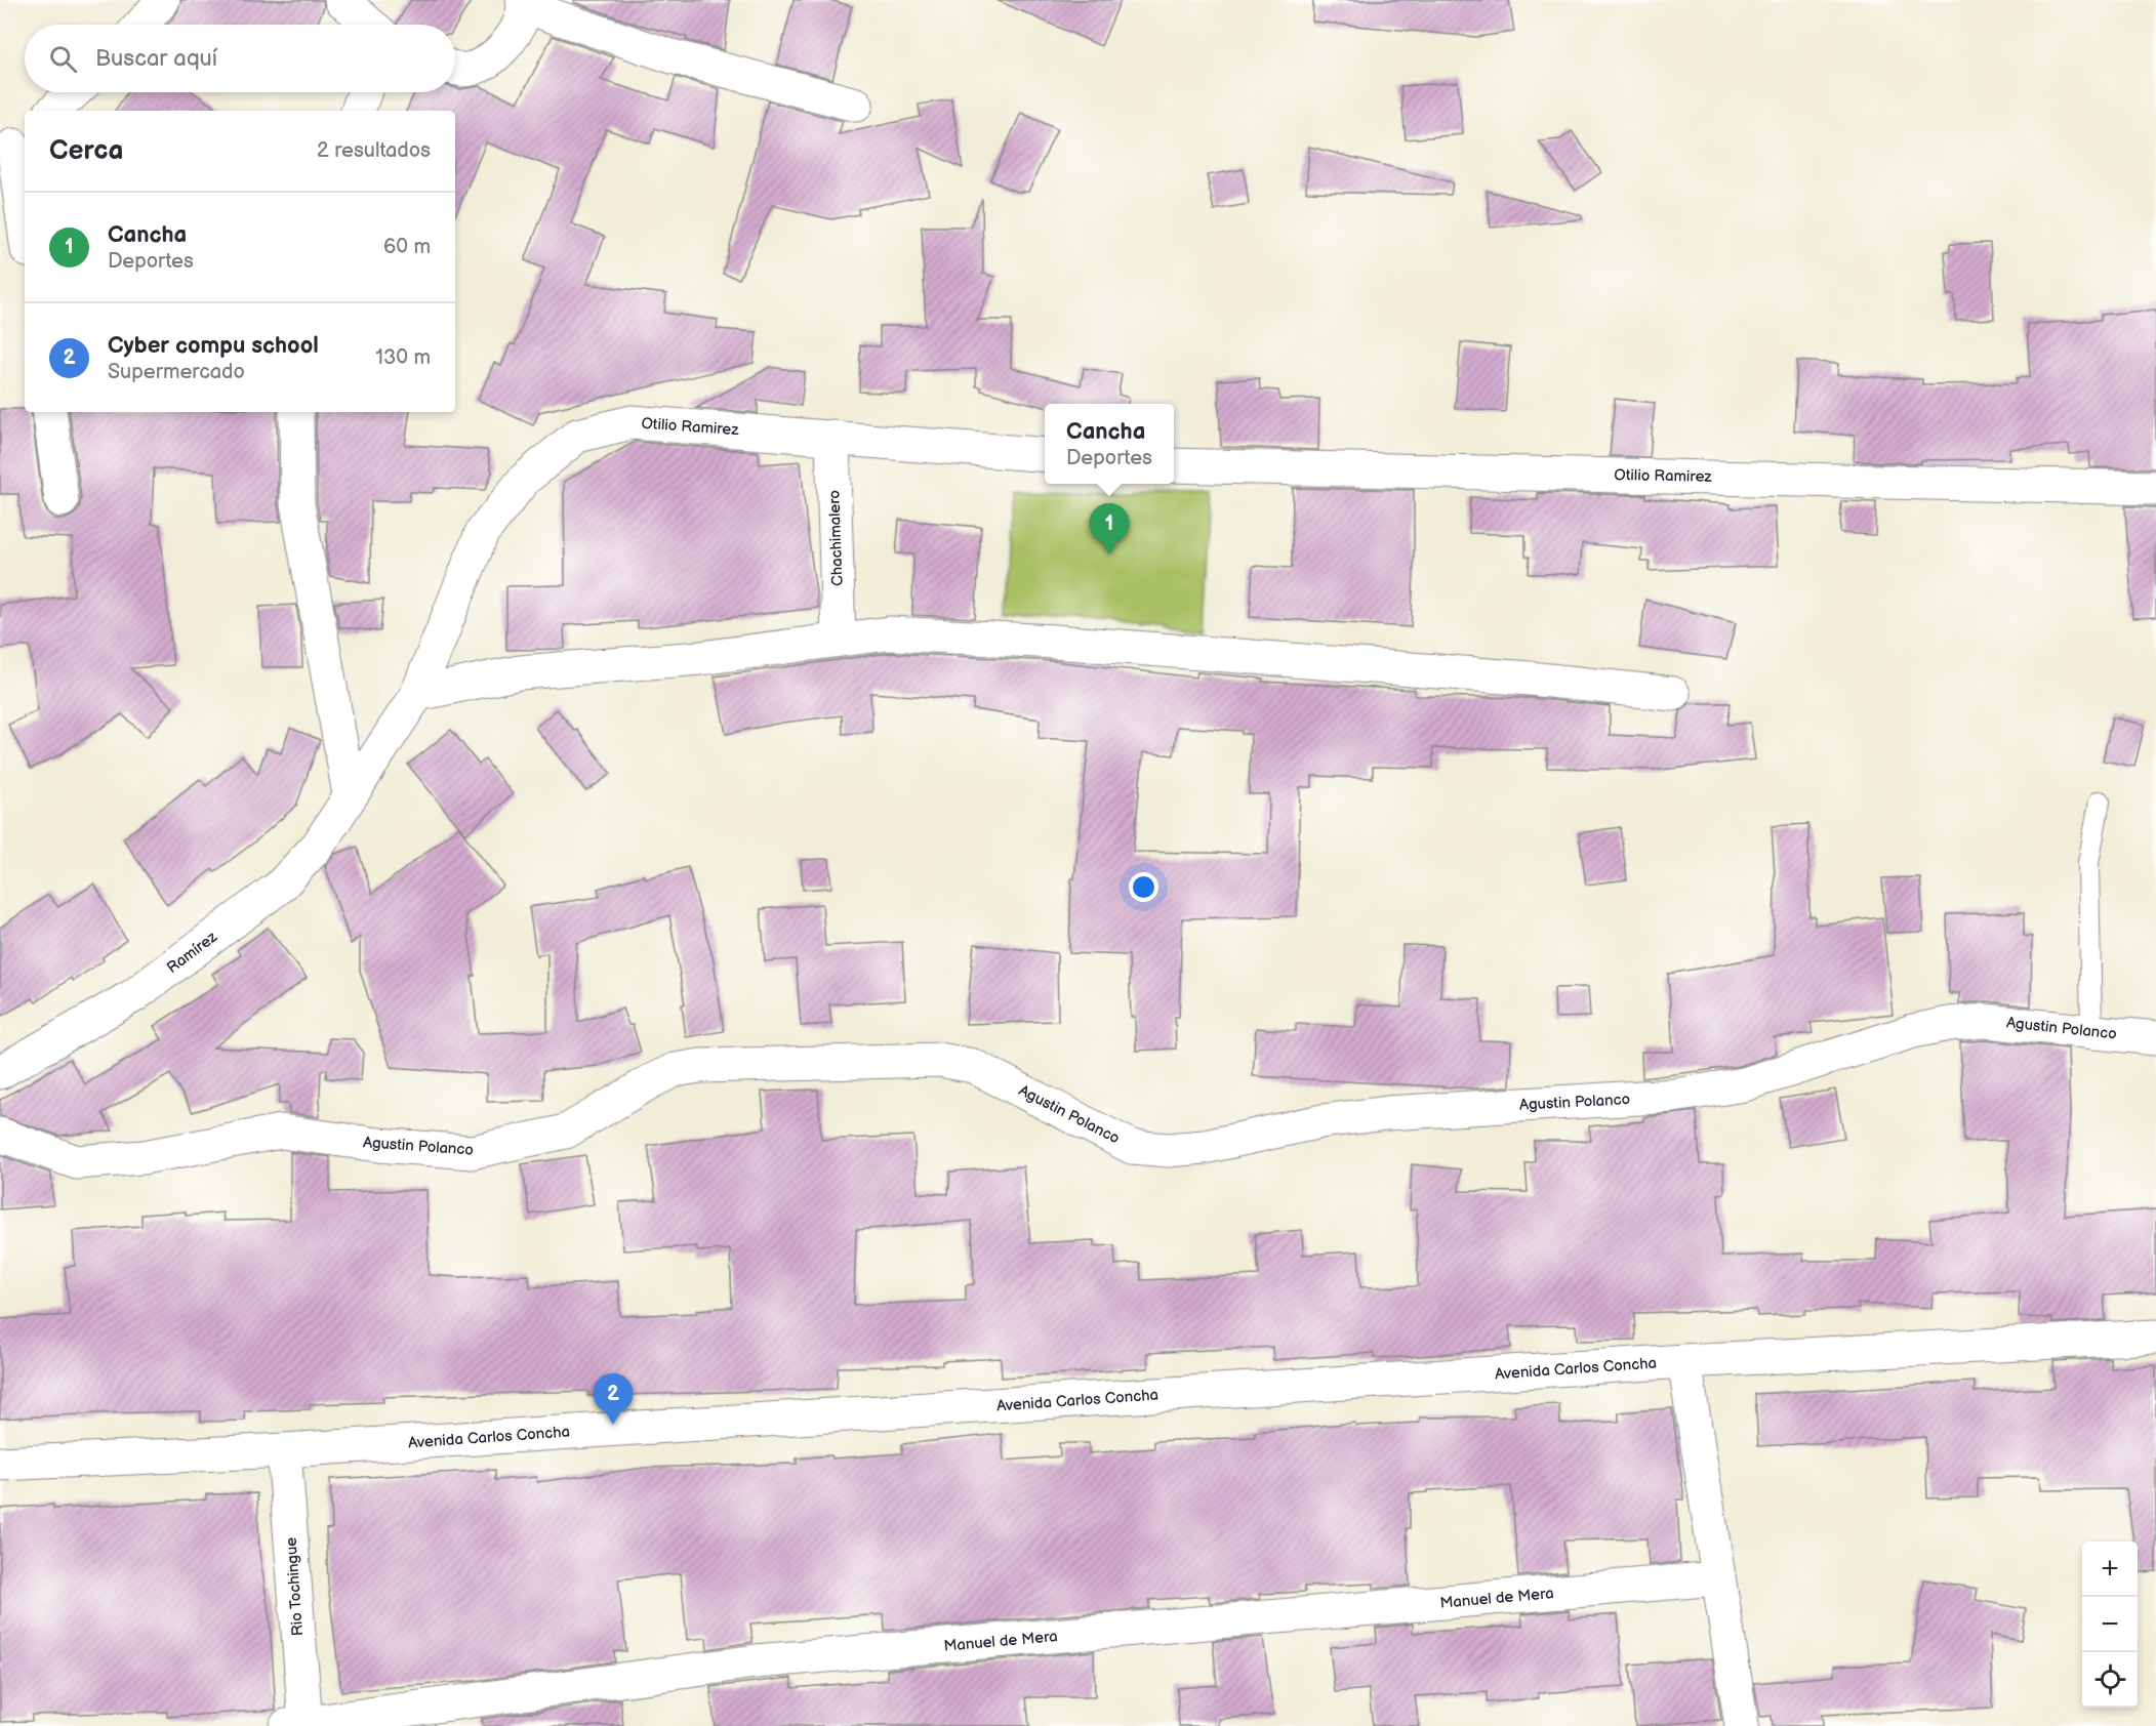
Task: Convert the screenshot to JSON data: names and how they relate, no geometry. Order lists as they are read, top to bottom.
{
  "streets": {
    "street": [
      "Otilio Ramirez",
      "Chachimalero",
      "Ramírez",
      "Agustin Polanco",
      "Avenida Carlos Concha",
      "Rio Tochingue",
      "Manuel de Mera"
    ]
  },
  "crossings": [
    ["Otilio Ramirez", "Chachimalero"],
    ["Otilio Ramirez", "Ramírez"],
    ["Avenida Carlos Concha", "Rio Tochingue"],
    ["Rio Tochingue", "Manuel de Mera"]
  ],
  "page": {
    "search": "Buscar aquí",
    "heading": ["Cerca", "2 resultados"],
    "list": [
      {
        "mark": "1",
        "name": "Cancha",
        "note": "Deportes",
        "value": "60 m"
      },
      {
        "mark": "2",
        "name": "Cyber compu school",
        "note": "Supermercado",
        "value": "130 m"
      }
    ],
    "popup": ["Cancha", "Deportes"],
    "pins": ["1", "2"],
    "map_buttons": ["+", "−"]
  }
}
